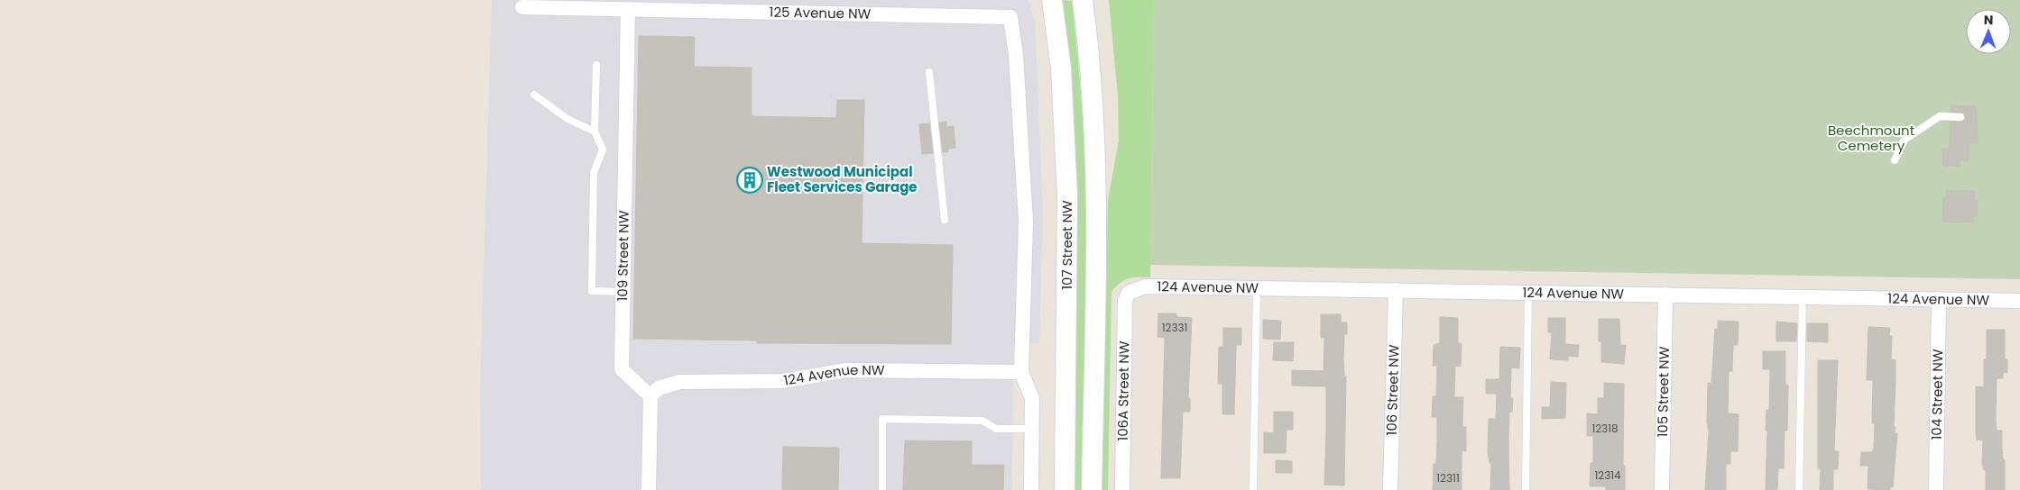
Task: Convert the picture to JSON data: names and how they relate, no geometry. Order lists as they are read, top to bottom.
{
  "streets": {
    "main road": ["107 Street NW"],
    "street": [
      "125 Avenue NW",
      "109 Street NW",
      "124 Avenue NW",
      "106 Street NW",
      "106A Street NW",
      "105 Street NW",
      "104 Street NW"
    ]
  },
  "crossings": [
    ["125 Avenue NW", "109 Street NW"],
    ["125 Avenue NW", "124 Avenue NW"],
    ["109 Street NW", "124 Avenue NW"],
    ["124 Avenue NW", "106 Street NW"],
    ["124 Avenue NW", "106A Street NW"],
    ["124 Avenue NW", "105 Street NW"],
    ["124 Avenue NW", "104 Street NW"]
  ],
  "parks": ["Beechmount Cemetery"],
  "places": {
    "building": ["Westwood Municipal Fleet Services Garage"]
  },
  "house_numbers": [
    "12331",
    "12318",
    "12314",
    "12311"
  ],
  "north": "top"
}
